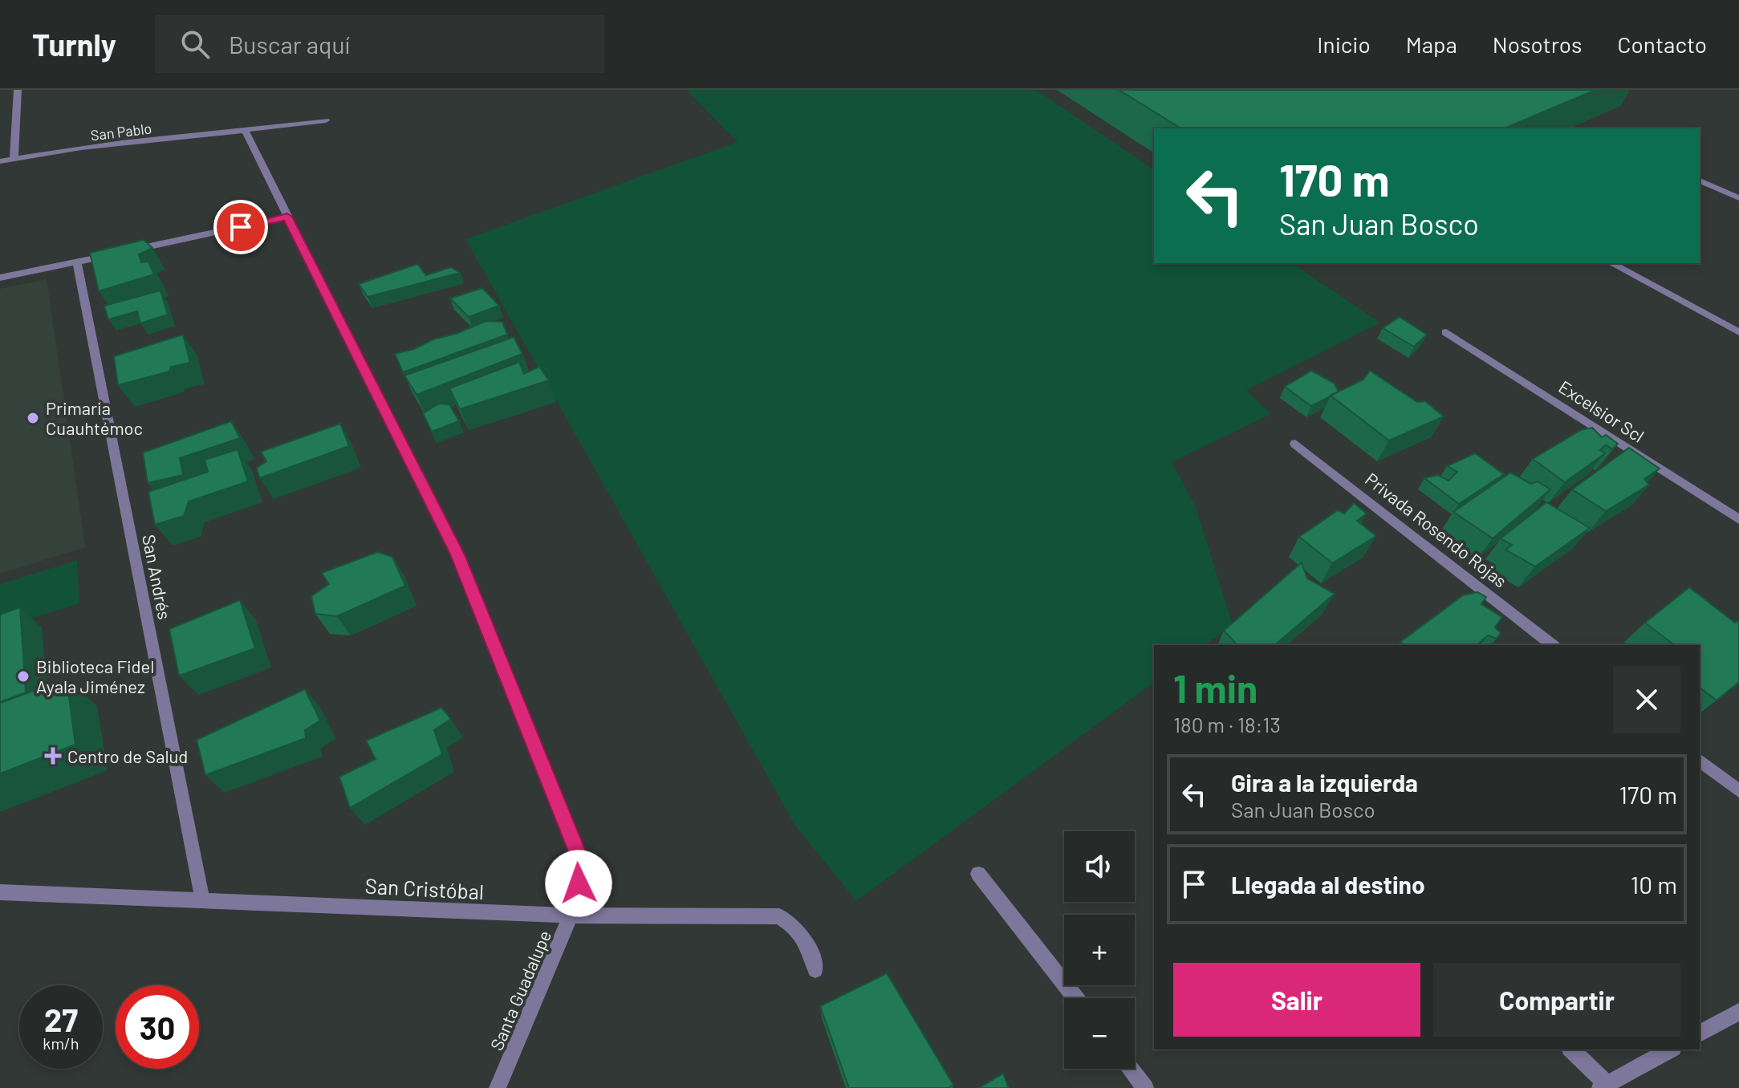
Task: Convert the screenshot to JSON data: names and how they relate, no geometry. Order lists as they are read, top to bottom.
{
  "streets": {
    "street": [
      "San Pablo",
      "Excelsior Scl",
      "Privada Rosendo Rojas",
      "San Andrés",
      "San Cristóbal",
      "Santa Guadalupe"
    ]
  },
  "crossings": [
    ["San Pablo", "Santa Guadalupe"],
    ["San Andrés", "San Cristóbal"],
    ["San Cristóbal", "Santa Guadalupe"]
  ],
  "places": {
    "other": ["Primaria Cuauhtémoc", "Biblioteca Fidel Ayala Jiménez"],
    "health": ["Centro de Salud"]
  },
  "page": {
    "header": "Turnly",
    "search": "Buscar aquí",
    "nav": [
      "Inicio",
      "Mapa",
      "Nosotros",
      "Contacto"
    ],
    "turn": ["170 m", "San Juan Bosco"],
    "heading": ["1 min", "180 m · 18:13"],
    "list": [
      {
        "name": "Gira a la izquierda",
        "note": "San Juan Bosco",
        "value": "170 m"
      },
      {
        "name": "Llegada al destino",
        "value": "10 m"
      }
    ],
    "map_buttons": ["+", "−"],
    "buttons": ["Salir", "Compartir"],
    "speed": "27 km/h",
    "limit": "30"
  }
}
